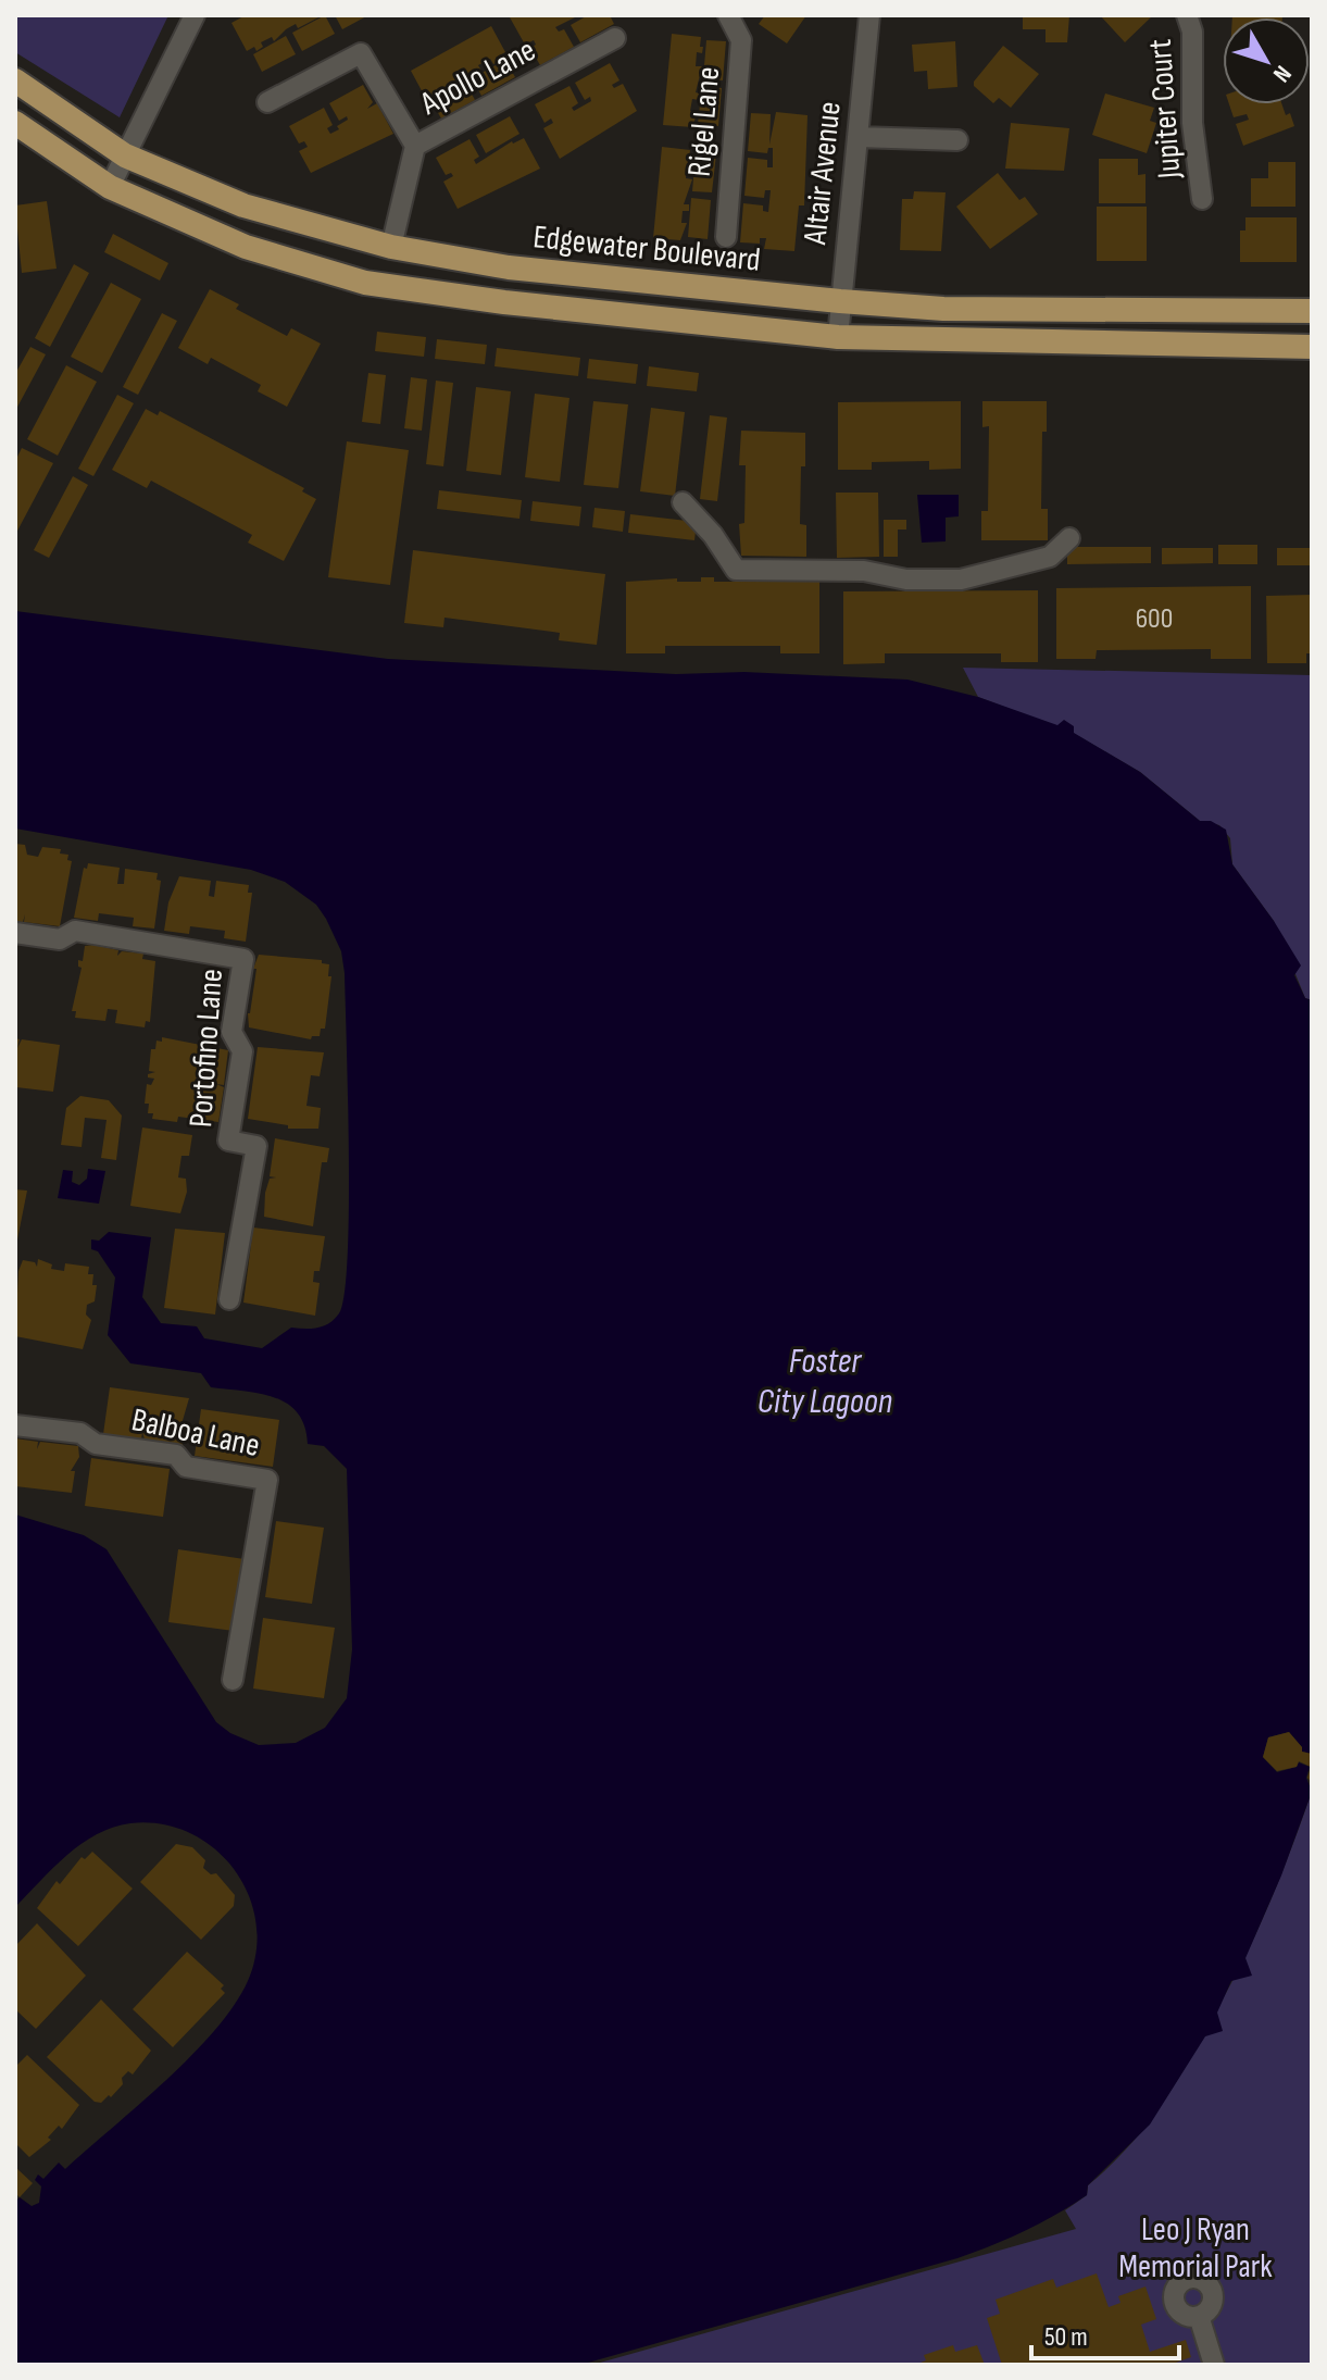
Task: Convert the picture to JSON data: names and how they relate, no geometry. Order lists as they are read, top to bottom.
{
  "streets": {
    "main road": ["Edgewater Boulevard"],
    "street": [
      "Apollo Lane",
      "Jupiter Court",
      "Rigel Lane",
      "Altair Avenue",
      "Portofino Lane",
      "Balboa Lane"
    ]
  },
  "crossings": [
    ["Apollo Lane", "Edgewater Boulevard"],
    ["Altair Avenue", "Edgewater Boulevard"]
  ],
  "water": ["Foster City Lagoon"],
  "parks": ["Leo J Ryan Memorial Park"],
  "house_numbers": ["600"],
  "scale_bar": "50 m",
  "north": "bottom right"
}
